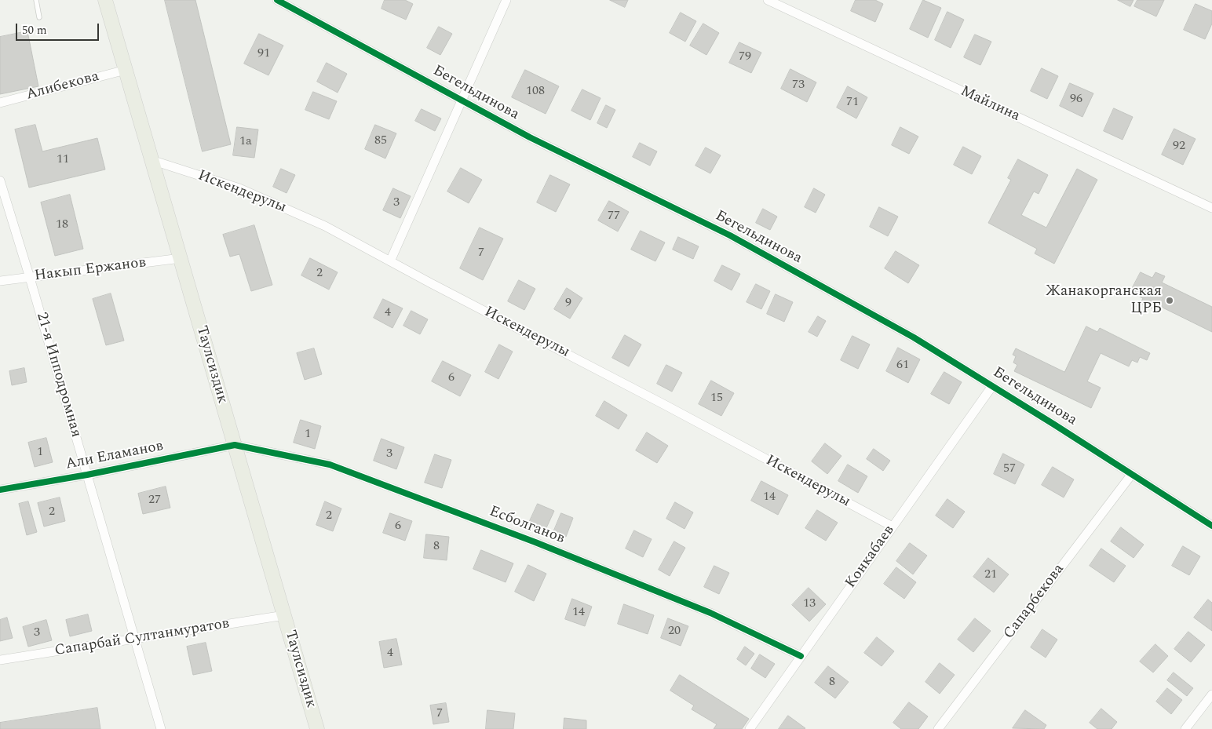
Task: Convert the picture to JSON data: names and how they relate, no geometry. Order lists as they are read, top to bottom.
{
  "streets": {
    "main road": ["Таулсиздик"],
    "street": [
      "Алибекова",
      "Бегельдинова",
      "Майлина",
      "Искендерулы",
      "Накып Ержанов",
      "21-я Ипподромная",
      "Али Еламанов",
      "Есболганов",
      "Конкабаев",
      "Сапарбекова",
      "Сапарбай Султанмуратов"
    ]
  },
  "crossings": [
    ["Алибекова", "Таулсиздик"],
    ["Бегельдинова", "Конкабаев"],
    ["Бегельдинова", "Сапарбекова"],
    ["Искендерулы", "Таулсиздик"],
    ["Искендерулы", "Конкабаев"],
    ["Накып Ержанов", "Таулсиздик"],
    ["Накып Ержанов", "21-я Ипподромная"],
    ["Таулсиздик", "Али Еламанов"],
    ["Таулсиздик", "Есболганов"],
    ["Таулсиздик", "Сапарбай Султанмуратов"],
    ["21-я Ипподромная", "Али Еламанов"],
    ["21-я Ипподромная", "Сапарбай Султанмуратов"],
    ["Али Еламанов", "Есболганов"],
    ["Есболганов", "Конкабаев"]
  ],
  "places": ["Жанакорганская ЦРБ"],
  "house_numbers": [
    "91",
    "79",
    "73",
    "108",
    "96",
    "71",
    "85",
    "1а",
    "92",
    "11",
    "3",
    "77",
    "18",
    "7",
    "2",
    "9",
    "4",
    "61",
    "6",
    "15",
    "1",
    "1",
    "3",
    "57",
    "14",
    "27",
    "2",
    "2",
    "6",
    "8",
    "21",
    "13",
    "14",
    "20",
    "3",
    "4",
    "8",
    "7"
  ],
  "scale_bar": "50 m"
}
